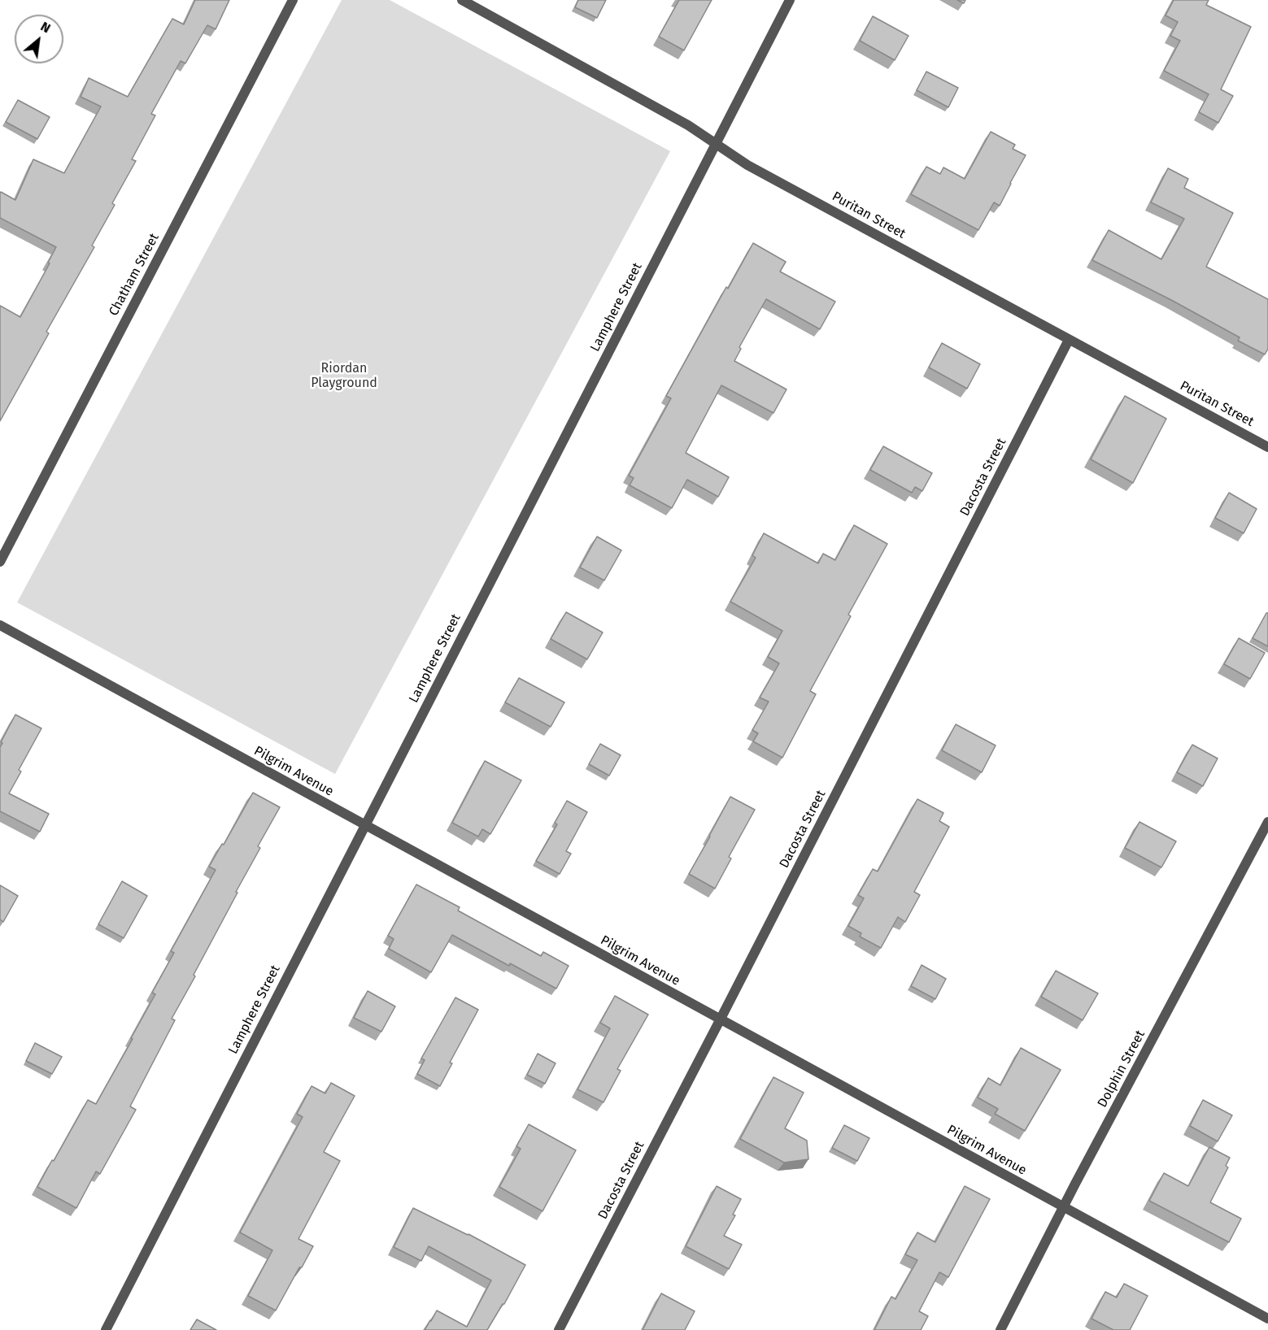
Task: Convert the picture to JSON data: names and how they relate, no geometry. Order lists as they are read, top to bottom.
{
  "streets": {
    "street": [
      "Puritan Street",
      "Chatham Street",
      "Lamphere Street",
      "Dacosta Street",
      "Pilgrim Avenue",
      "Dolphin Street"
    ]
  },
  "crossings": [
    ["Puritan Street", "Lamphere Street"],
    ["Puritan Street", "Dacosta Street"],
    ["Lamphere Street", "Pilgrim Avenue"],
    ["Dacosta Street", "Pilgrim Avenue"],
    ["Pilgrim Avenue", "Dolphin Street"]
  ],
  "parks": ["Riordan Playground"],
  "north": "top right"
}
